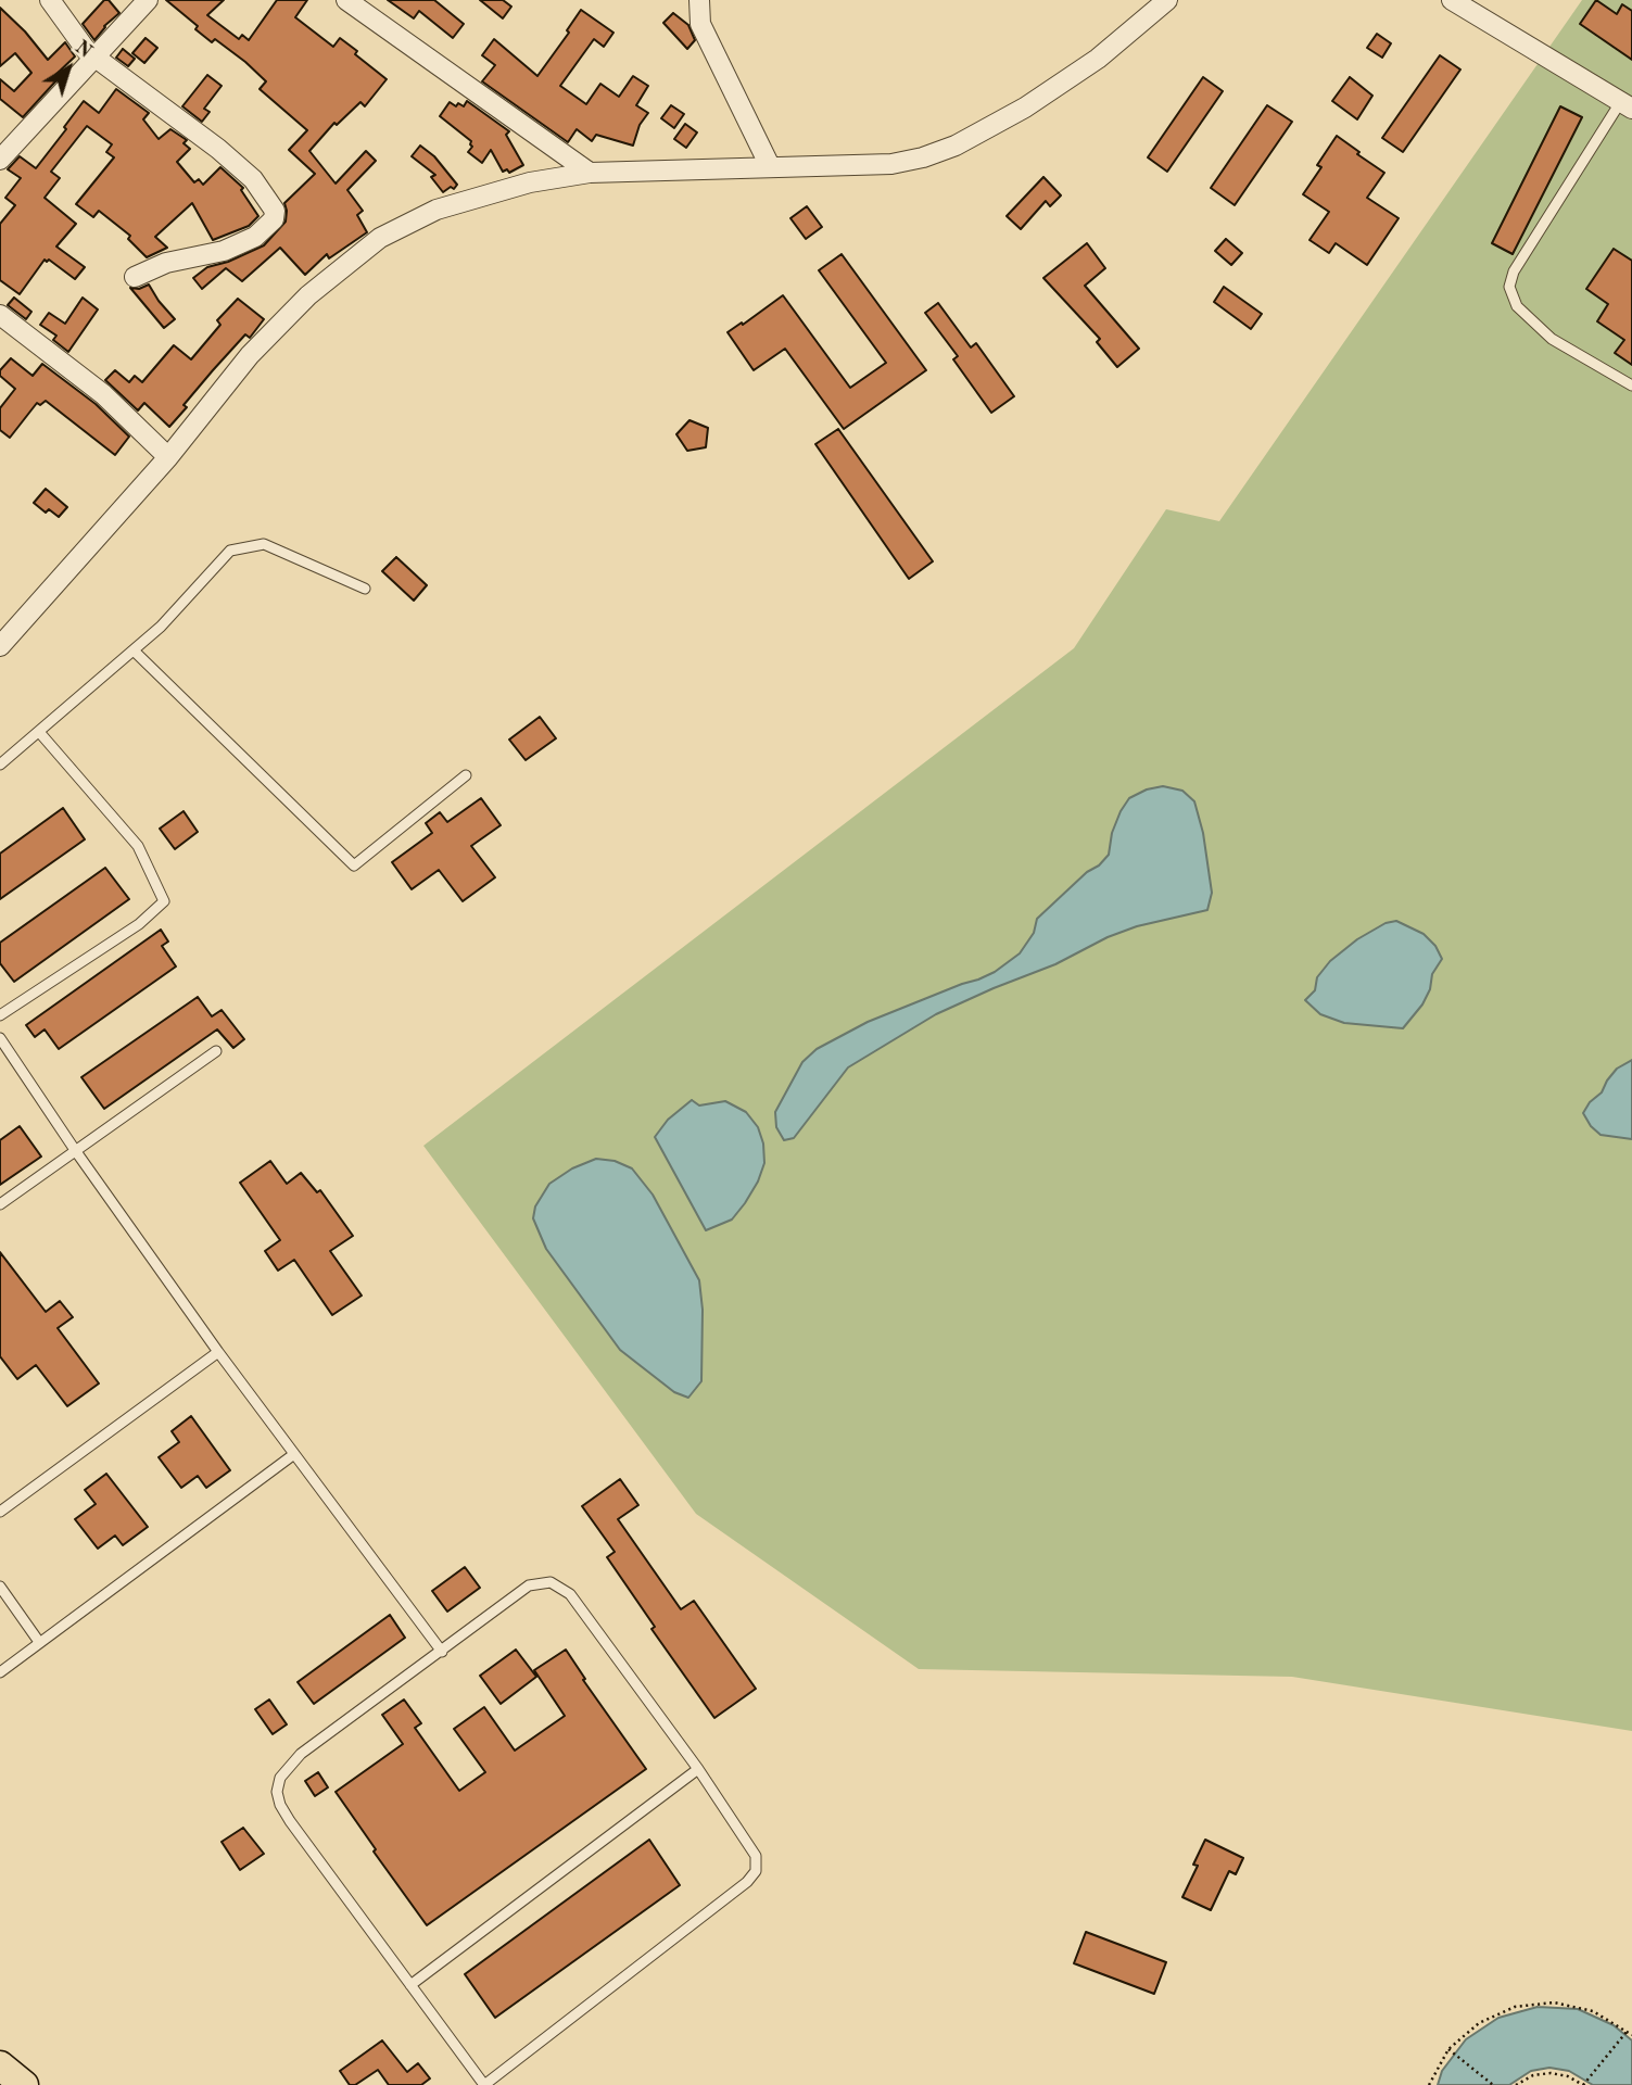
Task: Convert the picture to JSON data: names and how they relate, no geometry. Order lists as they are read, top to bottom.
{
  "north": "top right"
}
